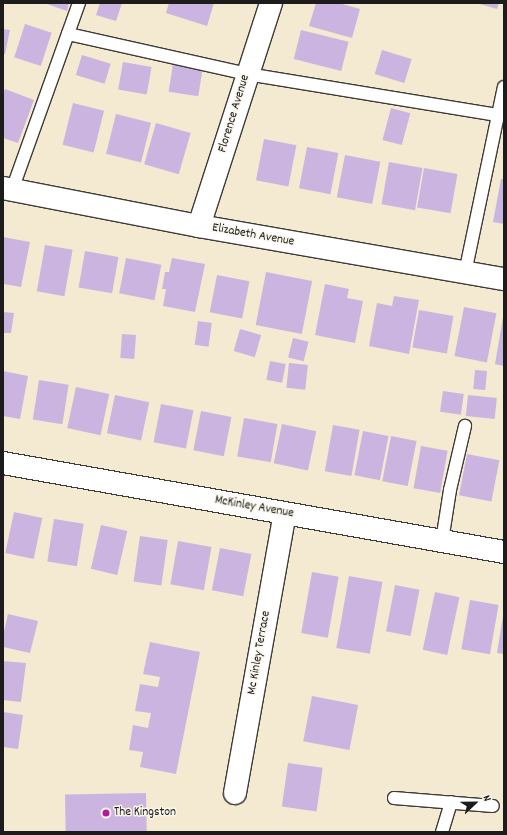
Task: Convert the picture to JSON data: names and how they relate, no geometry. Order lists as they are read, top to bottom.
{
  "streets": {
    "street": [
      "Florence Avenue",
      "Elizabeth Avenue",
      "McKinley Avenue",
      "Mc Kinley Terrace"
    ]
  },
  "crossings": [
    ["Florence Avenue", "Elizabeth Avenue"],
    ["McKinley Avenue", "Mc Kinley Terrace"]
  ],
  "places": ["The Kingston"],
  "north": "right"
}
